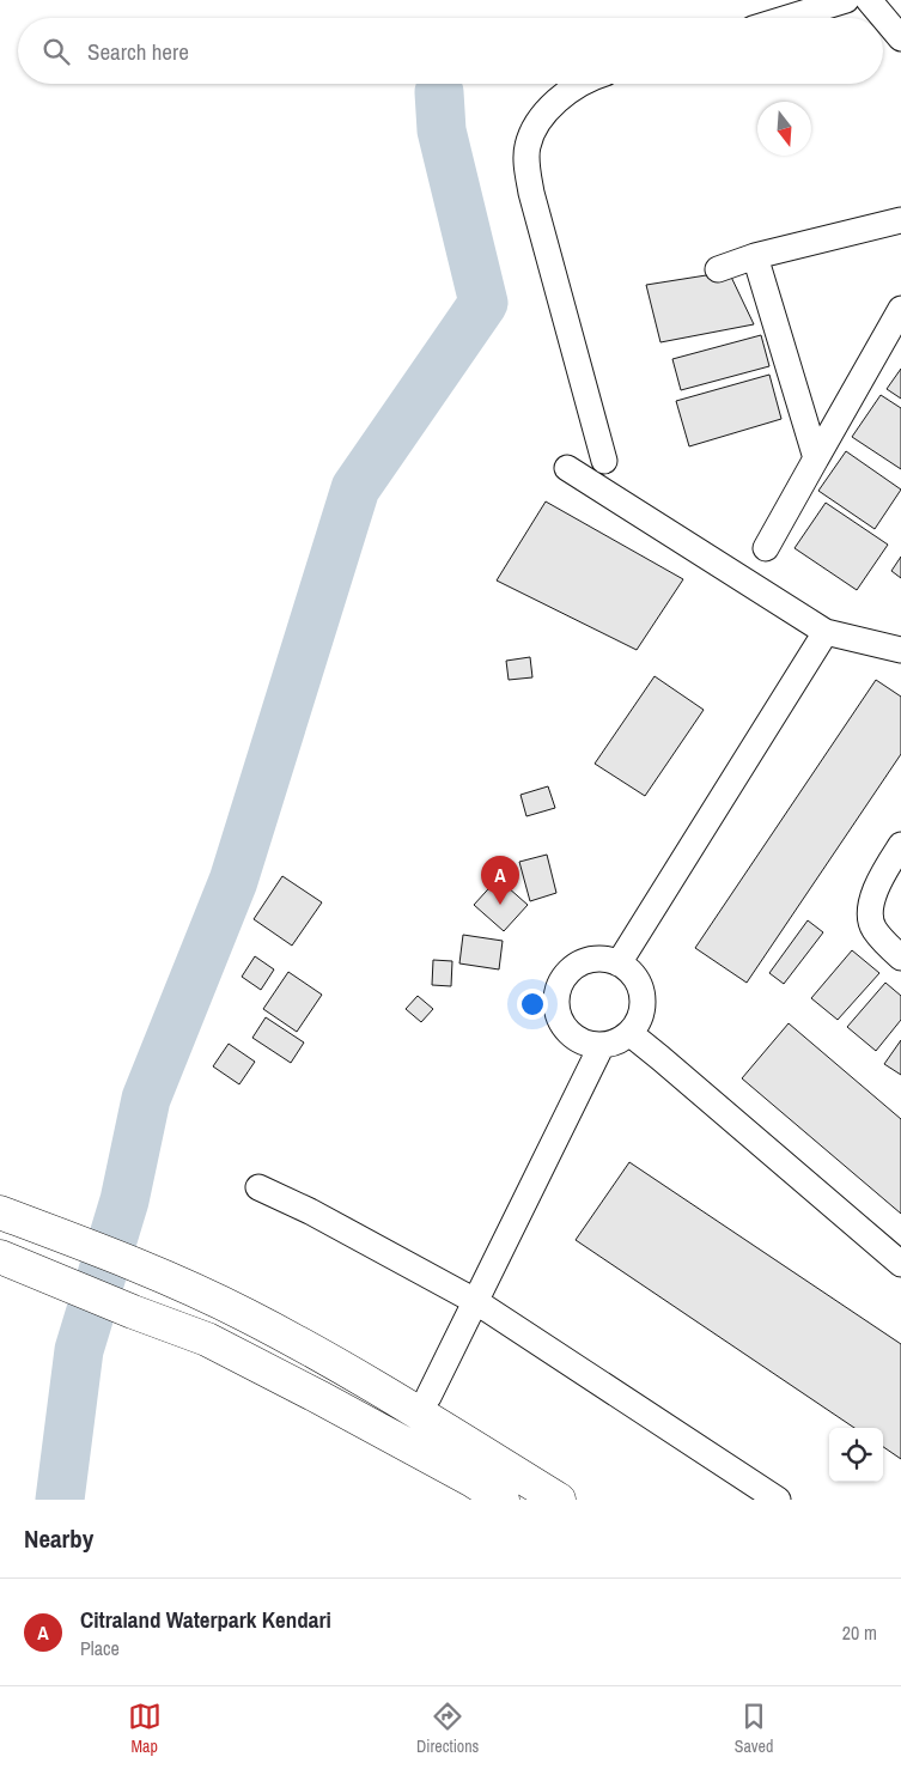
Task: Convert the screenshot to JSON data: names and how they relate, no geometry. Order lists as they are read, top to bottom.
{
  "north": "bottom",
  "page": {
    "search": "Search here",
    "pins": "A",
    "heading": "Nearby",
    "list": [
      {
        "mark": "A",
        "name": "Citraland Waterpark Kendari",
        "note": "Place",
        "value": "20 m"
      }
    ],
    "nav": ["Map", "Directions", "Saved"]
  }
}
